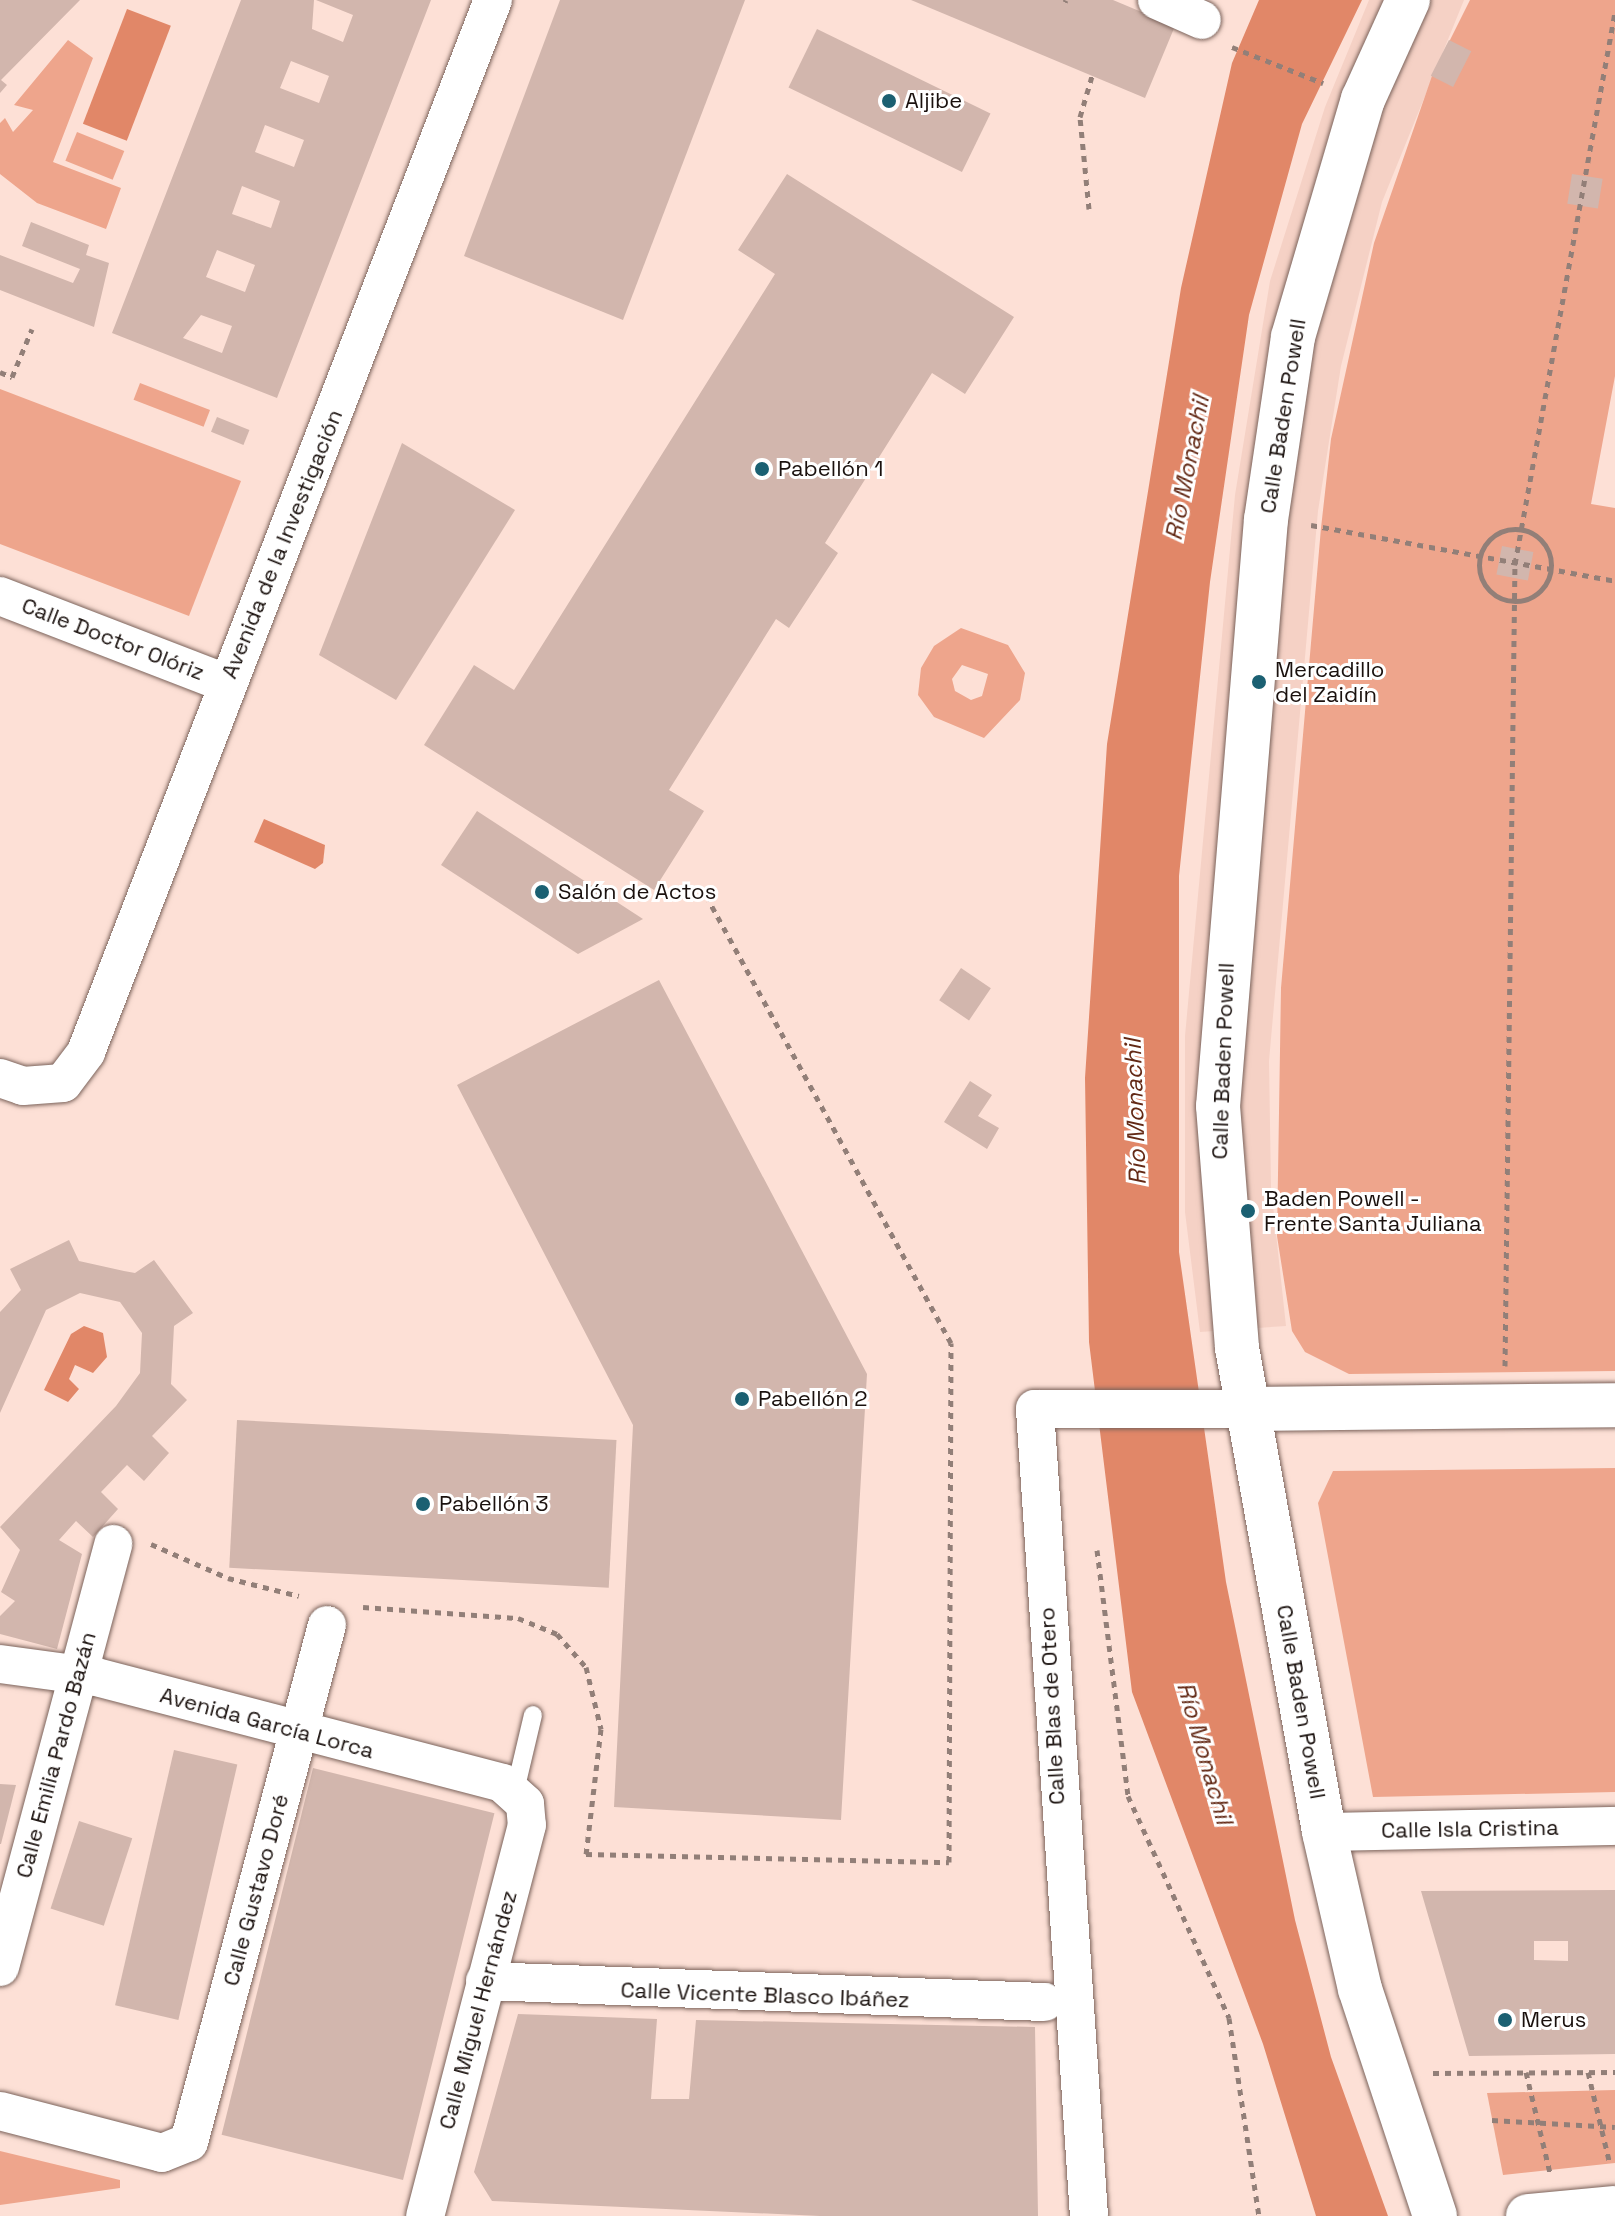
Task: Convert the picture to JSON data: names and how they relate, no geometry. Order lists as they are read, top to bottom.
{
  "streets": {
    "main road": ["Calle Baden Powell"],
    "street": [
      "Avenida de la Investigación",
      "Calle Doctor Olóriz",
      "Calle Blas de Otero",
      "Avenida García Lorca",
      "Calle Emilia Pardo Bazán",
      "Calle Isla Cristina",
      "Calle Gustavo Doré",
      "Calle Vicente Blasco Ibáñez",
      "Calle Miguel Hernández"
    ]
  },
  "crossings": [
    ["Calle Baden Powell", "Calle Blas de Otero"],
    ["Calle Baden Powell", "Calle Isla Cristina"],
    ["Avenida de la Investigación", "Calle Doctor Olóriz"],
    ["Avenida García Lorca", "Calle Emilia Pardo Bazán"],
    ["Avenida García Lorca", "Calle Gustavo Doré"],
    ["Avenida García Lorca", "Calle Miguel Hernández"],
    ["Calle Vicente Blasco Ibáñez", "Calle Miguel Hernández"]
  ],
  "water": ["Río Monachil"],
  "places": [
    "Aljibe",
    "Pabellón 1",
    "Mercadillo del Zaidín",
    "Salón de Actos",
    "Baden Powell - Frente Santa Juliana",
    "Pabellón 2",
    "Pabellón 3",
    "Merus"
  ]
}
